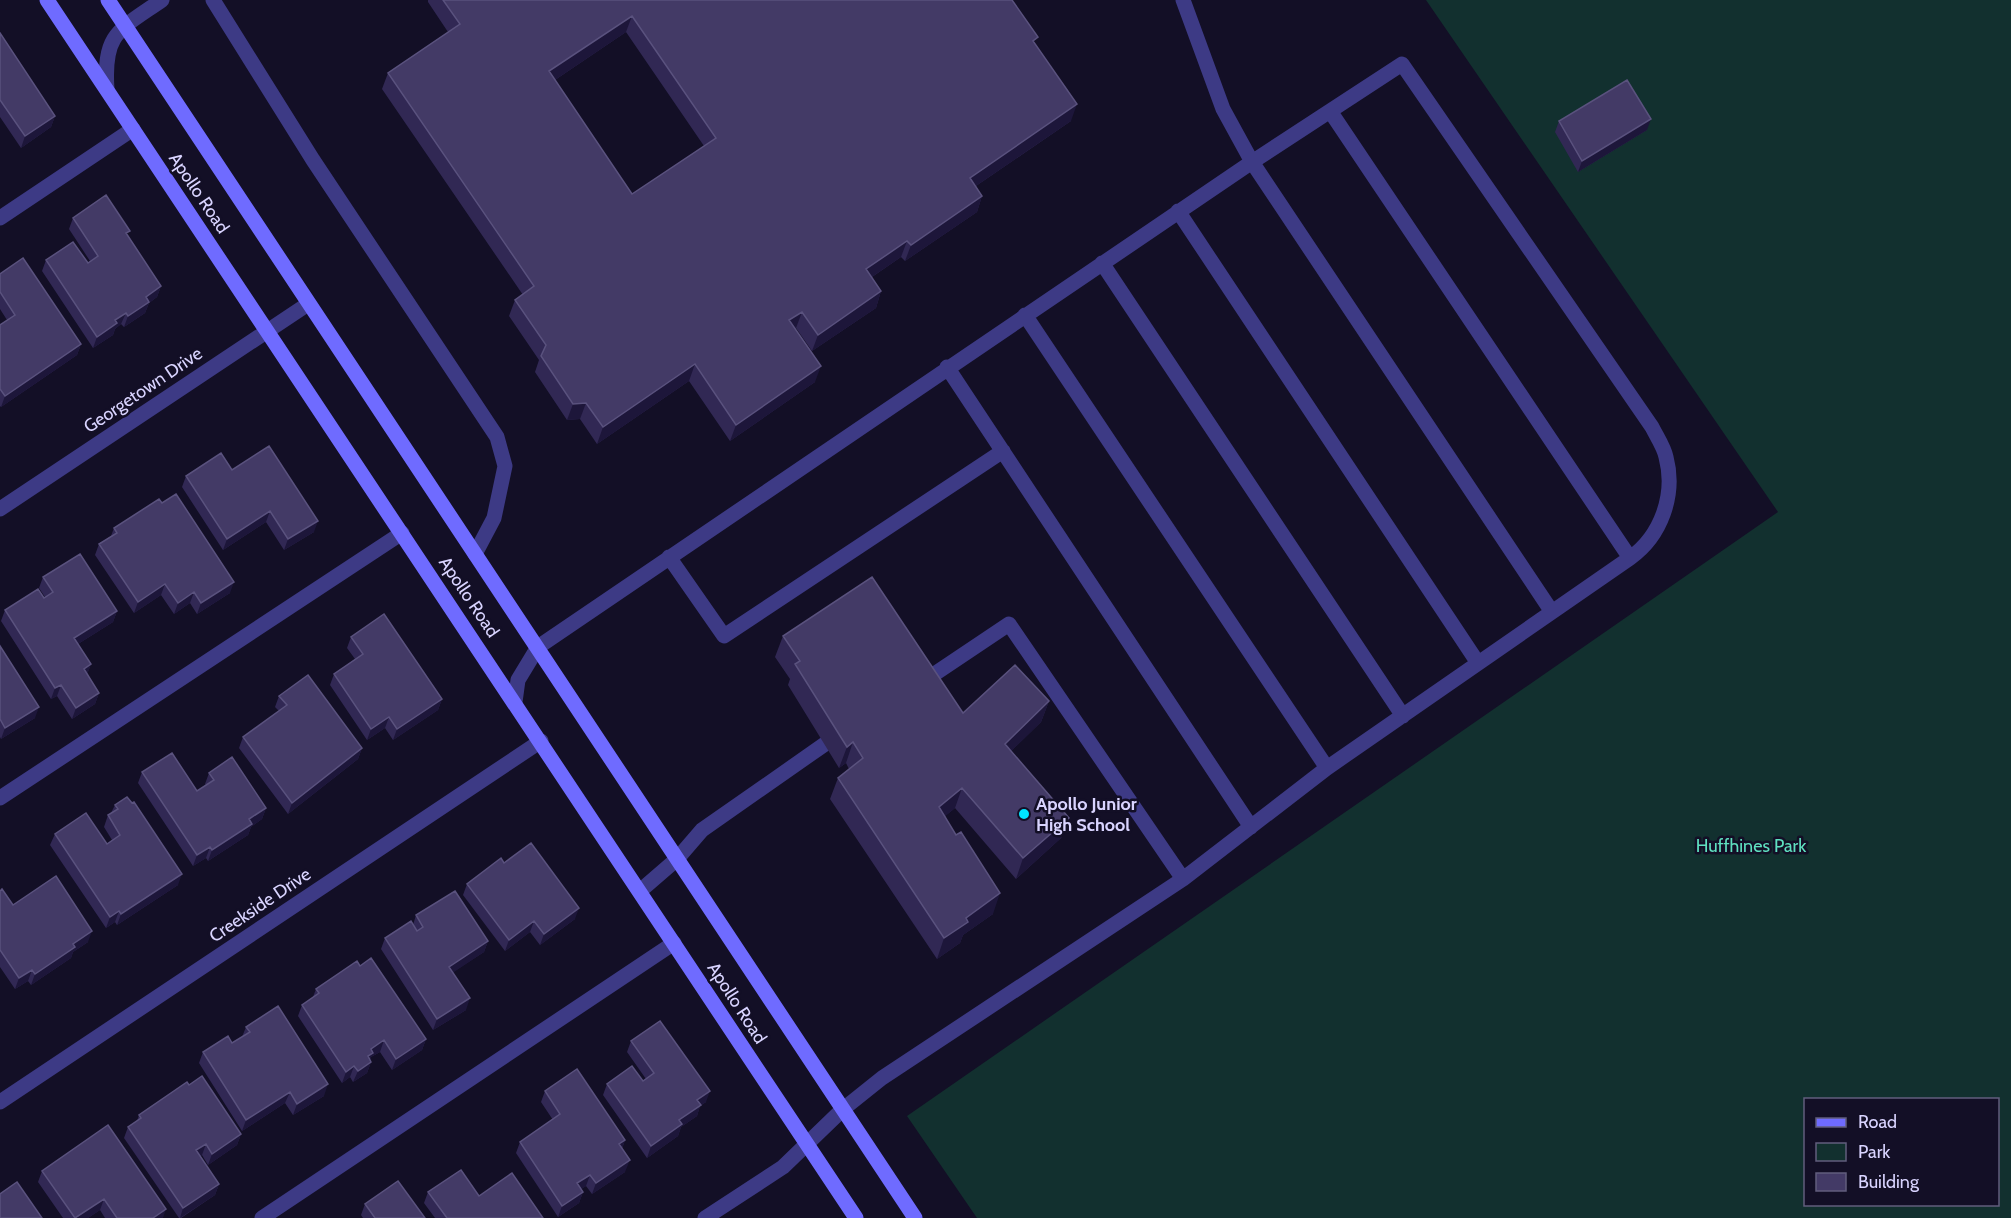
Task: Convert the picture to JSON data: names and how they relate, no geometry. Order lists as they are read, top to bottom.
{
  "streets": {
    "street": ["Apollo Road", "Georgetown Drive", "Creekside Drive"]
  },
  "crossings": [
    ["Apollo Road", "Georgetown Drive"],
    ["Apollo Road", "Creekside Drive"]
  ],
  "parks": ["Huffhines Park"],
  "places": ["Apollo Junior High School"],
  "legend": ["Road", "Park", "Building"]
}
